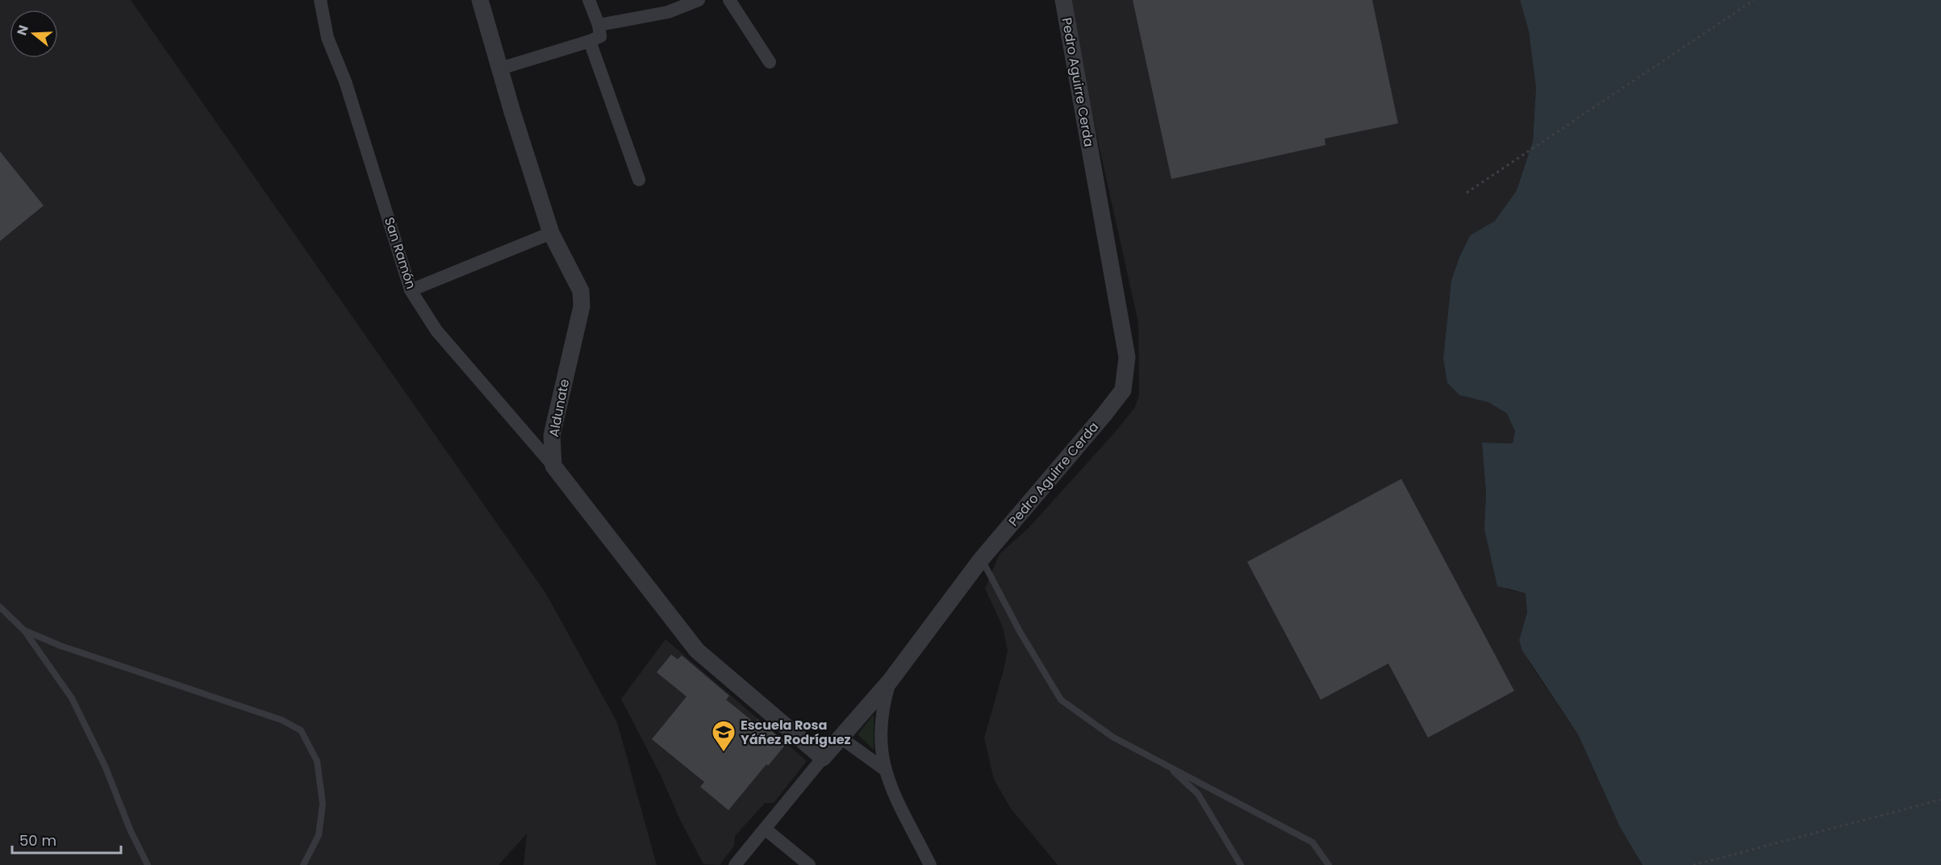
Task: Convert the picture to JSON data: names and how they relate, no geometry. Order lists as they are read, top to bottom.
{
  "streets": {
    "street": ["Pedro Aguirre Cerda", "San Ramón", "Aldunate"]
  },
  "crossings": [
    ["San Ramón", "Aldunate"]
  ],
  "places": {
    "school or university": ["Escuela Rosa Yáñez Rodríguez"]
  },
  "scale_bar": "50 m",
  "north": "left"
}
